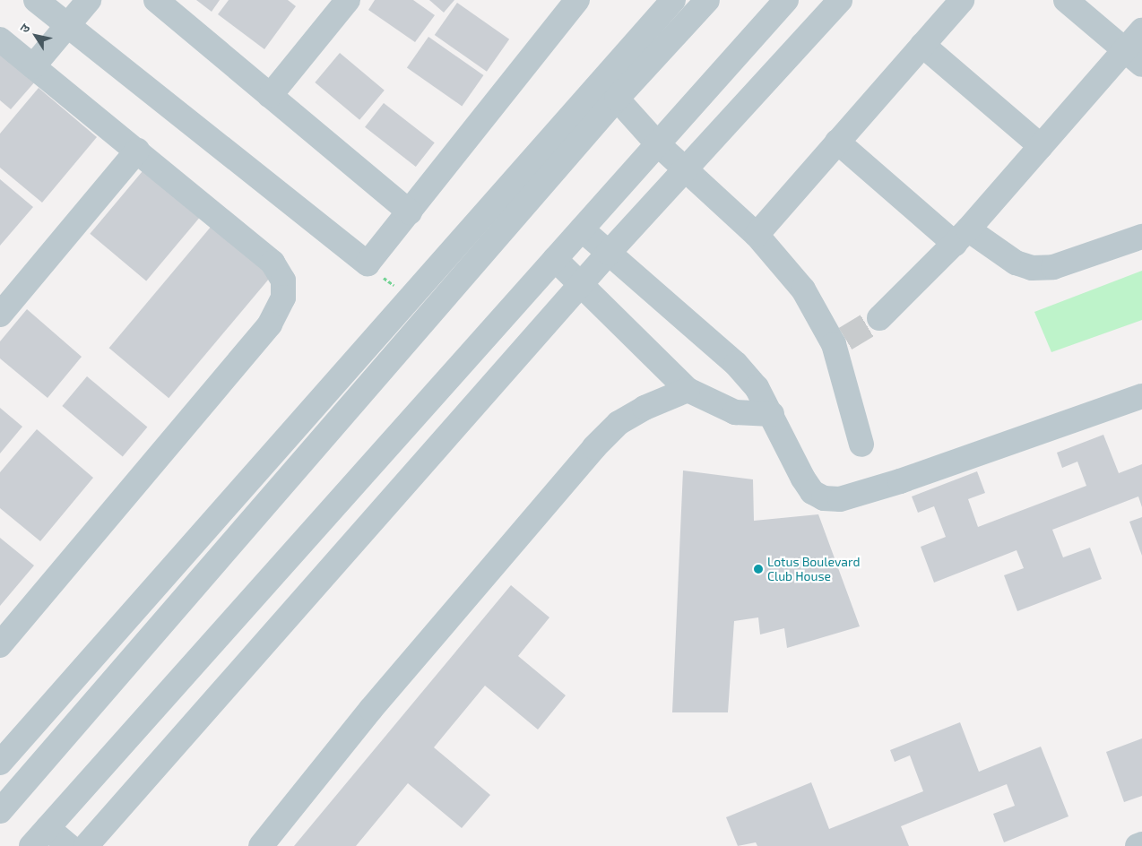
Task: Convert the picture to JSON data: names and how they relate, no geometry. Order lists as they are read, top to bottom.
{
  "places": ["Lotus Boulevard Club House"],
  "north": "top left"
}
